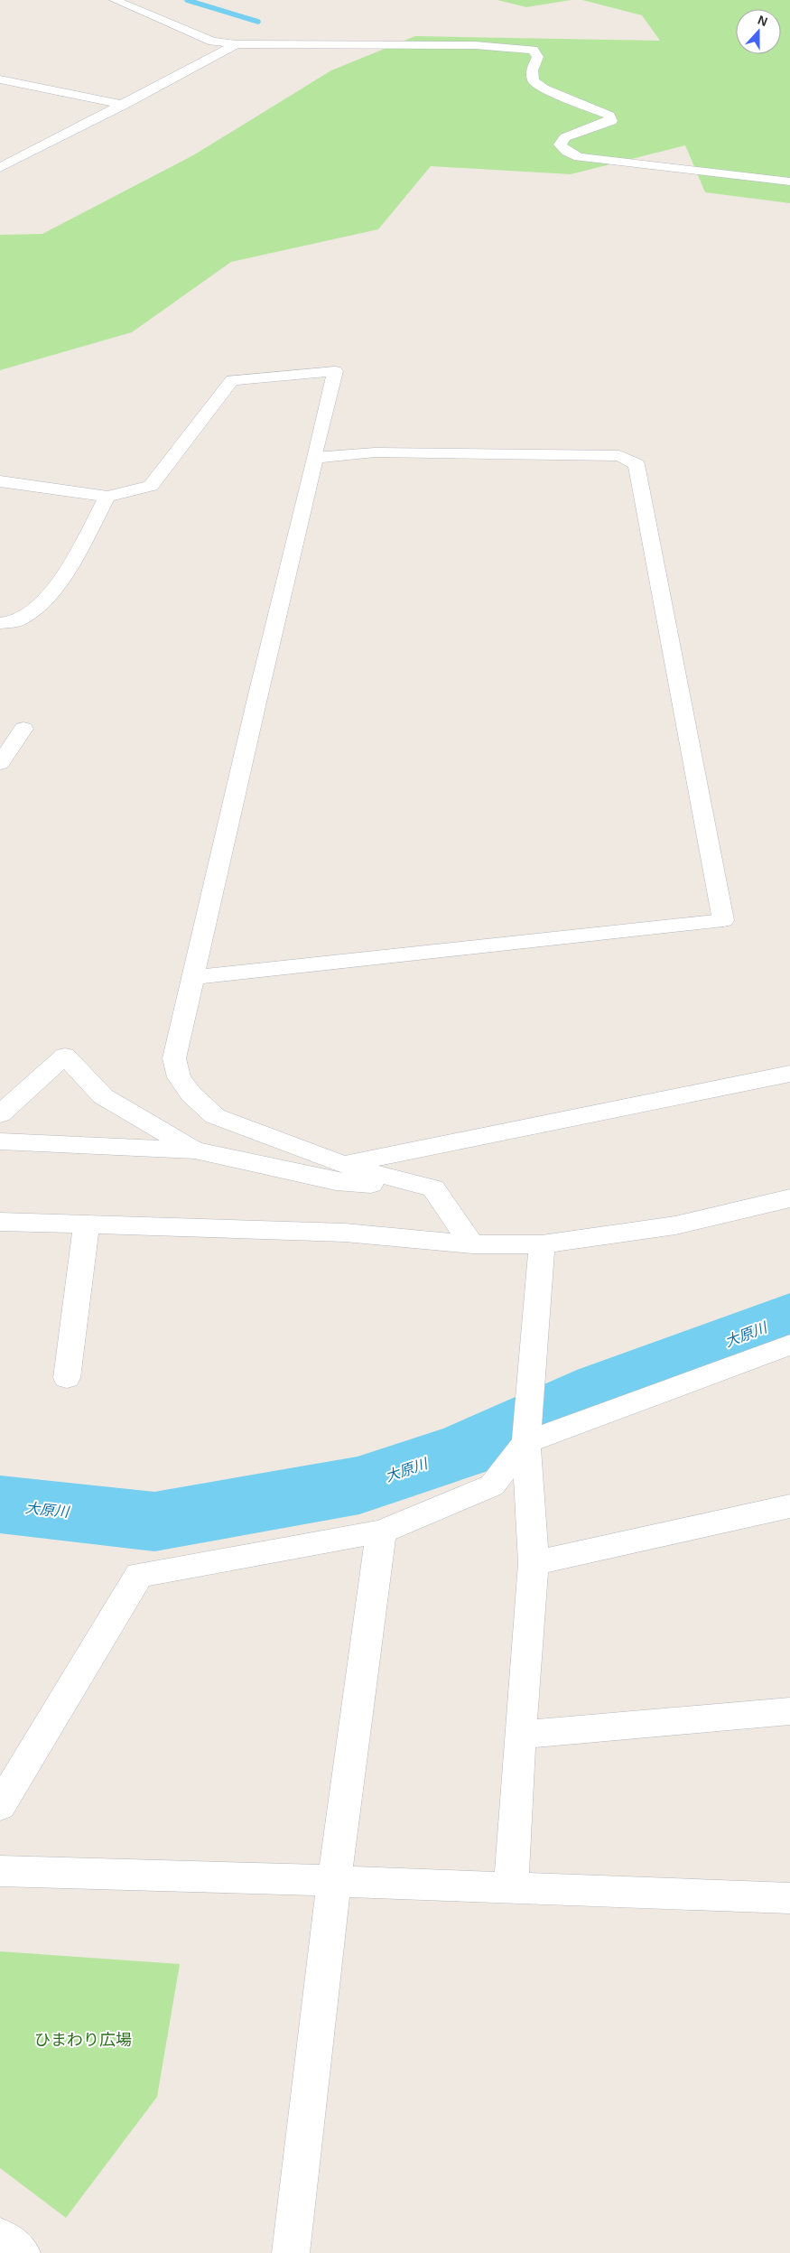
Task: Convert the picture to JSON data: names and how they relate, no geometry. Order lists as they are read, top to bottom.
{
  "water": ["大原川"],
  "parks": ["ひまわり広場"],
  "north": "top"
}
